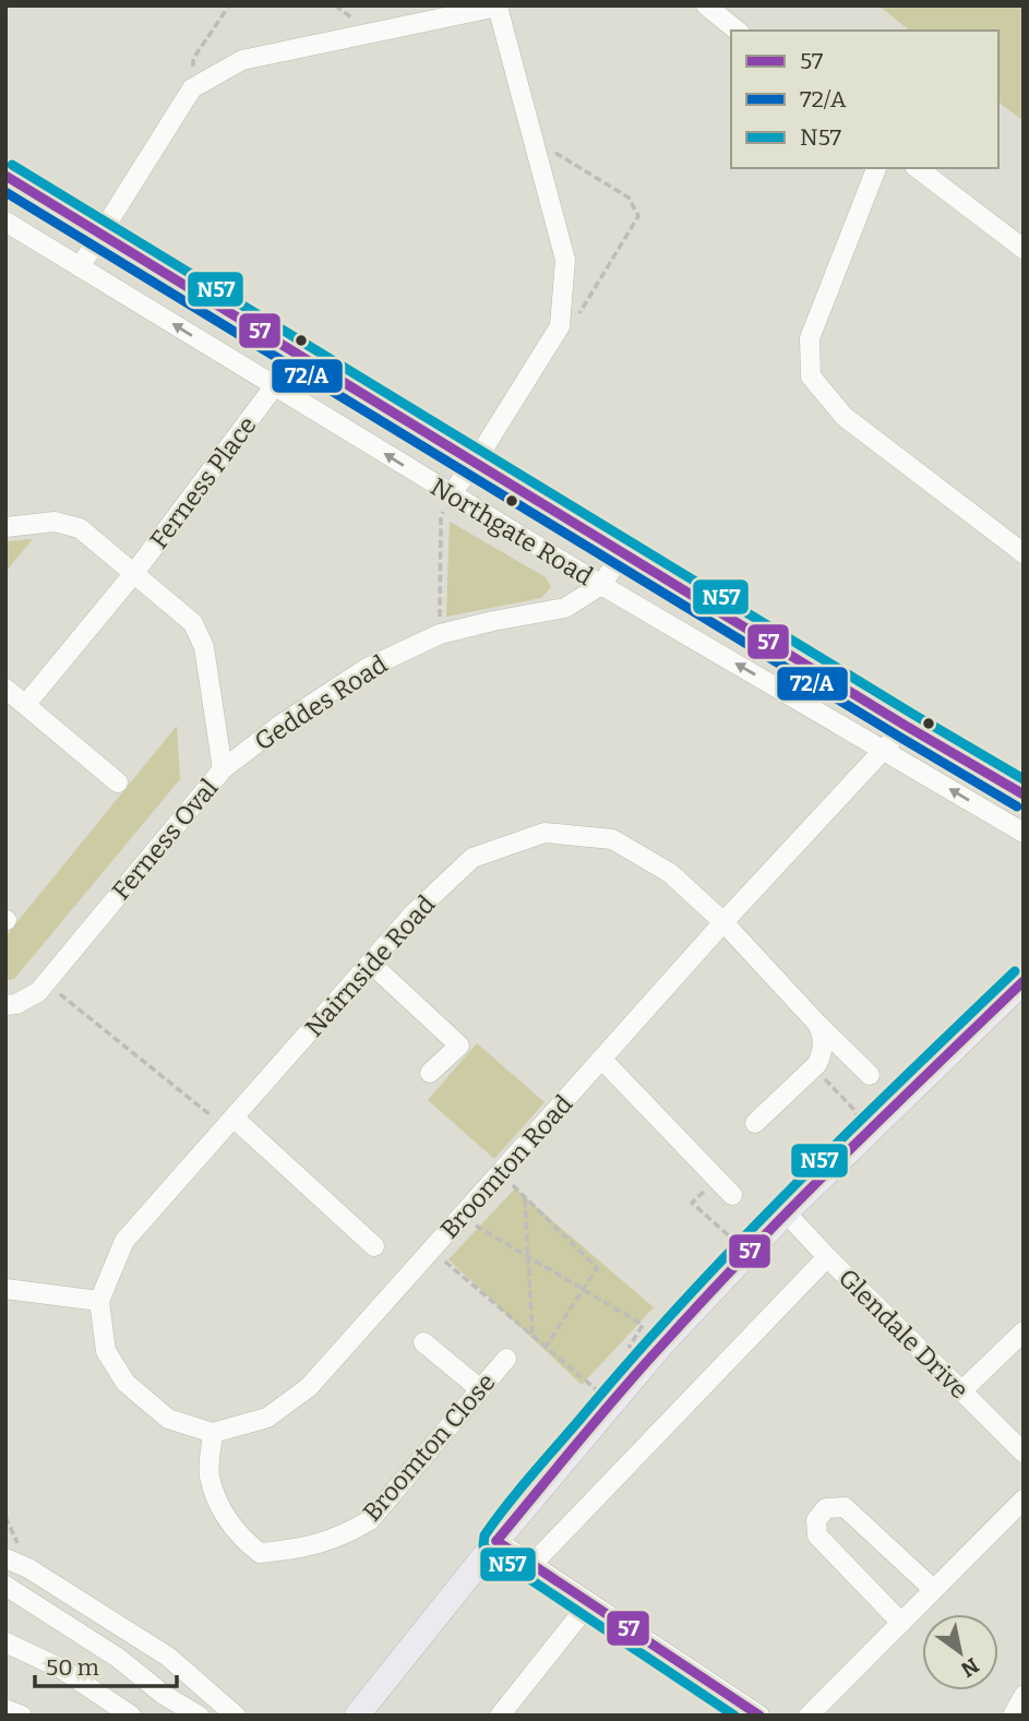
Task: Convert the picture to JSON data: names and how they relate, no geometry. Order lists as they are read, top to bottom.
{
  "streets": {
    "street": [
      "Ferness Place",
      "Northgate Road",
      "Geddes Road",
      "Ferness Oval",
      "Nairnside Road",
      "Broomton Road",
      "Glendale Drive",
      "Broomton Close"
    ]
  },
  "crossings": [
    ["Ferness Place", "Northgate Road"],
    ["Ferness Place", "Ferness Oval"],
    ["Northgate Road", "Geddes Road"],
    ["Northgate Road", "Broomton Road"],
    ["Geddes Road", "Ferness Oval"],
    ["Nairnside Road", "Broomton Road"],
    ["Broomton Road", "Broomton Close"]
  ],
  "lines": ["transit line N57", "transit line 57", "transit line 72/A"],
  "legend": ["57", "72/A", "N57"],
  "scale_bar": "50 m",
  "north": "bottom right"
}
